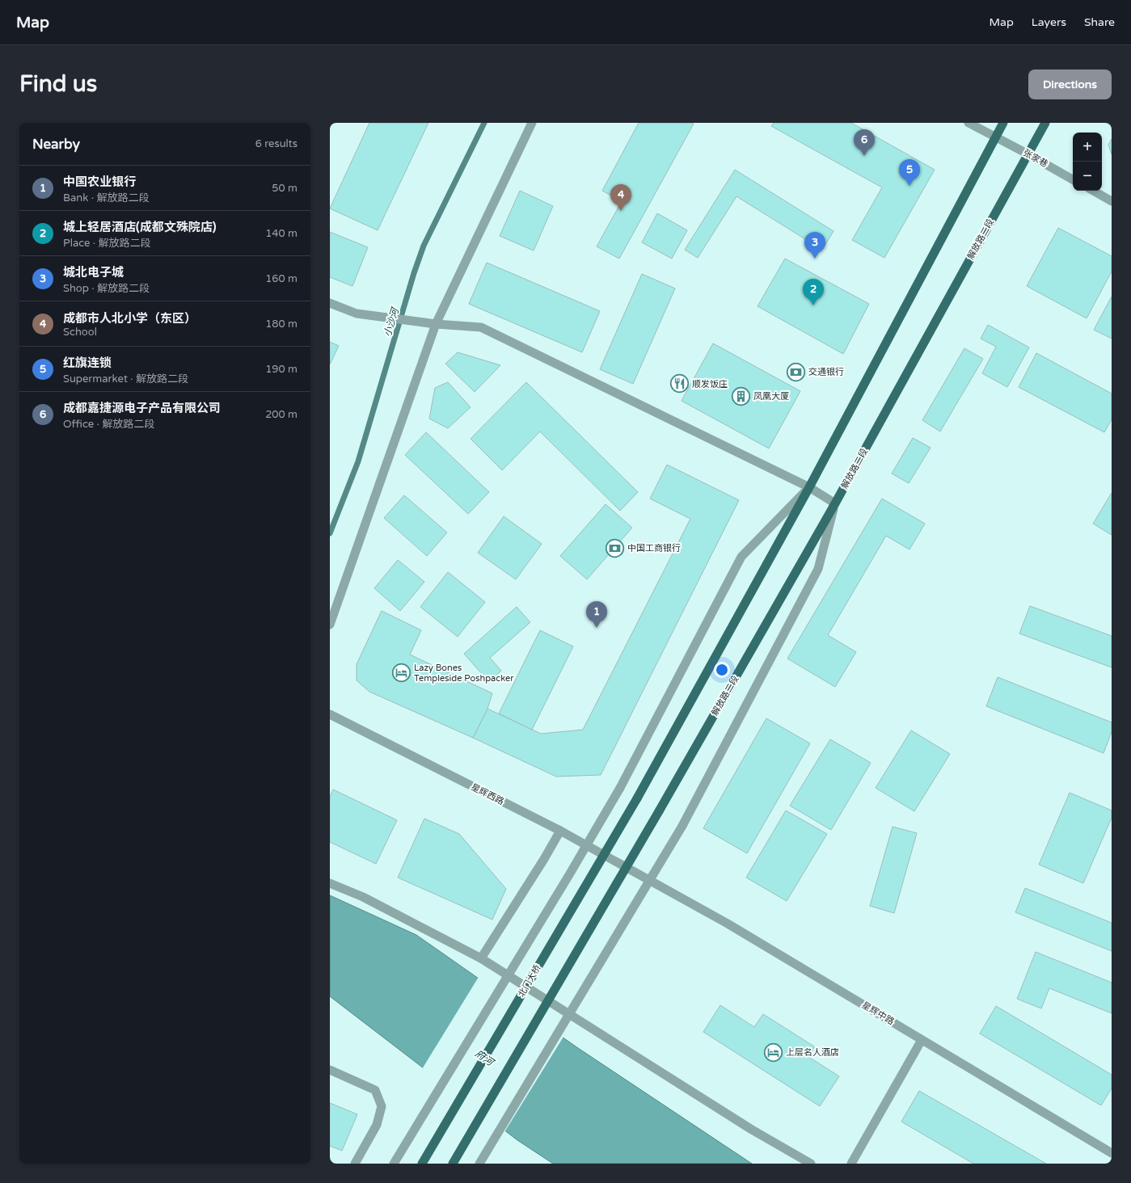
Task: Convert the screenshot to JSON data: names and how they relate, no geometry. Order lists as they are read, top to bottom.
{
  "streets": {
    "main road": ["解放路二段", "北门大桥"],
    "street": ["张家巷", "星辉西路", "星辉中路"]
  },
  "crossings": [
    ["张家巷", "解放路二段"],
    ["星辉西路", "星辉中路"]
  ],
  "water": ["小沙河", "府河"],
  "places": {
    "bank": ["交通银行", "中国工商银行"],
    "restaurant": ["顺发饭庄"],
    "building": ["凤凰大厦"],
    "hotel": ["Lazy Bones Templeside Poshpacker", "上层名人酒店"]
  },
  "page": {
    "header": "Map",
    "nav": ["Map", "Layers", "Share"],
    "buttons": "Directions",
    "title": "Find us",
    "heading": ["Nearby", "6 results"],
    "pins": [
      "6",
      "5",
      "4",
      "3",
      "2",
      "1"
    ],
    "map_buttons": ["+", "−"],
    "list": [
      {
        "mark": "1",
        "name": "中国农业银行",
        "note": "Bank · 解放路二段",
        "value": "50 m"
      },
      {
        "mark": "2",
        "name": "城上轻居酒店(成都文殊院店)",
        "note": "Place · 解放路二段",
        "value": "140 m"
      },
      {
        "mark": "3",
        "name": "城北电子城",
        "note": "Shop · 解放路二段",
        "value": "160 m"
      },
      {
        "mark": "4",
        "name": "成都市人北小学（东区）",
        "note": "School",
        "value": "180 m"
      },
      {
        "mark": "5",
        "name": "红旗连锁",
        "note": "Supermarket · 解放路二段",
        "value": "190 m"
      },
      {
        "mark": "6",
        "name": "成都嘉捷源电子产品有限公司",
        "note": "Office · 解放路二段",
        "value": "200 m"
      }
    ]
  }
}
